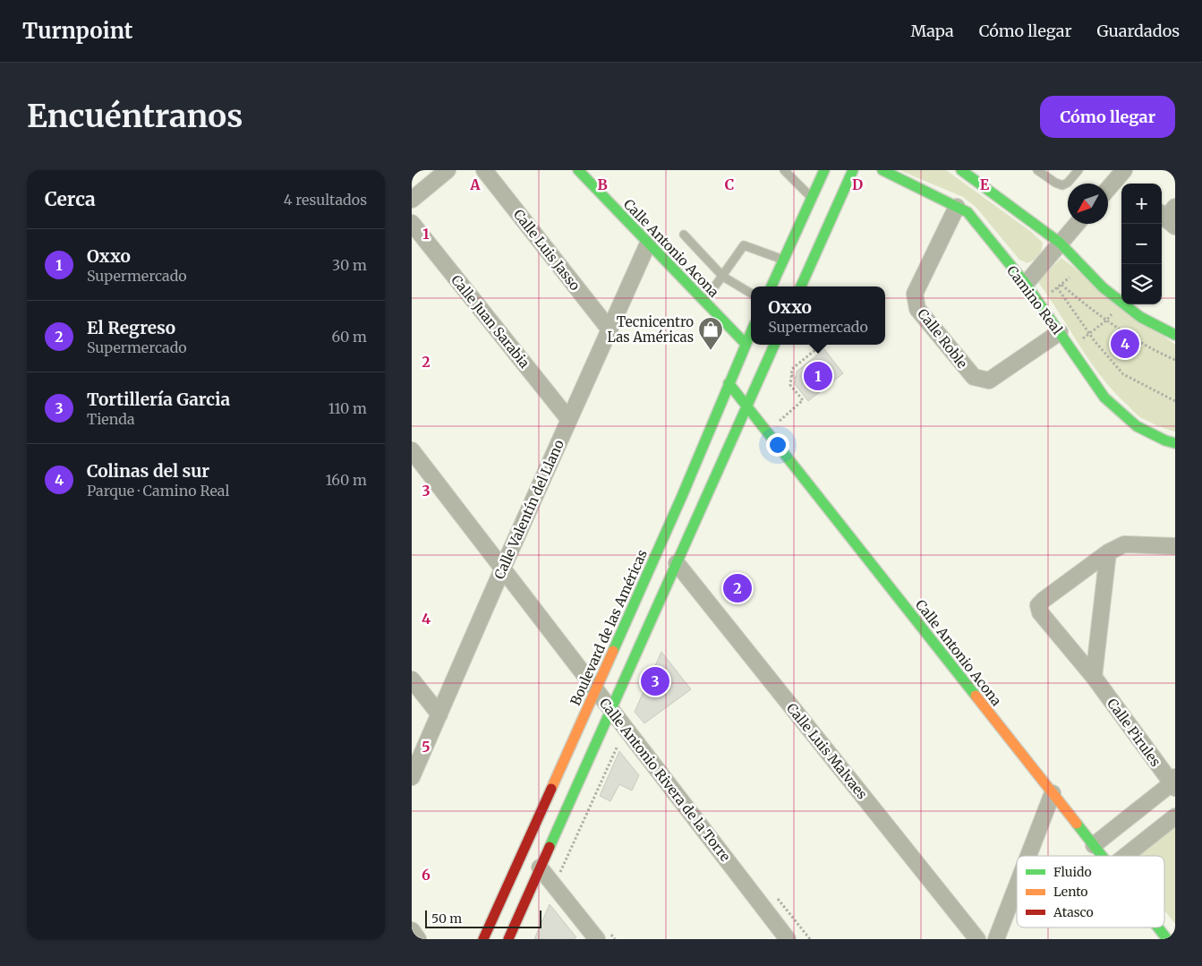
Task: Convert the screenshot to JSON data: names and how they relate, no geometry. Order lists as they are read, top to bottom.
{
  "streets": {
    "street": [
      "Calle Antonio Acona",
      "Calle Luis Jasso",
      "Camino Real",
      "Calle Juan Sarabia",
      "Calle Roble",
      "Calle Valentín del Llano",
      "Boulevard de las Américas",
      "Calle Pirules",
      "Calle Luis Malvaes",
      "Calle Antonio Rivera de la Torre"
    ]
  },
  "crossings": [
    ["Calle Antonio Acona", "Calle Valentín del Llano"],
    ["Calle Antonio Acona", "Boulevard de las Américas"],
    ["Calle Luis Jasso", "Calle Valentín del Llano"],
    ["Camino Real", "Calle Roble"],
    ["Calle Juan Sarabia", "Calle Valentín del Llano"],
    ["Calle Valentín del Llano", "Calle Antonio Rivera de la Torre"],
    ["Boulevard de las Américas", "Calle Antonio Rivera de la Torre"]
  ],
  "places": {
    "shop": ["Tecnicentro Las Américas"]
  },
  "legend": ["Fluido", "Lento", "Atasco"],
  "scale_bar": "50 m",
  "north": "bottom left",
  "page": {
    "header": "Turnpoint",
    "nav": ["Mapa", "Cómo llegar", "Guardados"],
    "buttons": "Cómo llegar",
    "title": "Encuéntranos",
    "heading": ["Cerca", "4 resultados"],
    "map_buttons": ["+", "−"],
    "list": [
      {
        "mark": "1",
        "name": "Oxxo",
        "note": "Supermercado",
        "value": "30 m"
      },
      {
        "mark": "2",
        "name": "El Regreso",
        "note": "Supermercado",
        "value": "60 m"
      },
      {
        "mark": "3",
        "name": "Tortillería Garcia",
        "note": "Tienda",
        "value": "110 m"
      },
      {
        "mark": "4",
        "name": "Colinas del sur",
        "note": "Parque · Camino Real",
        "value": "160 m"
      }
    ],
    "popup": ["Oxxo", "Supermercado"],
    "pins": [
      "4",
      "1",
      "2",
      "3"
    ],
    "scale": "50 m"
  },
  "grid": {
    "columns": [
      "A",
      "B",
      "C",
      "D",
      "E"
    ],
    "rows": [
      "1",
      "2",
      "3",
      "4",
      "5",
      "6"
    ]
  }
}
